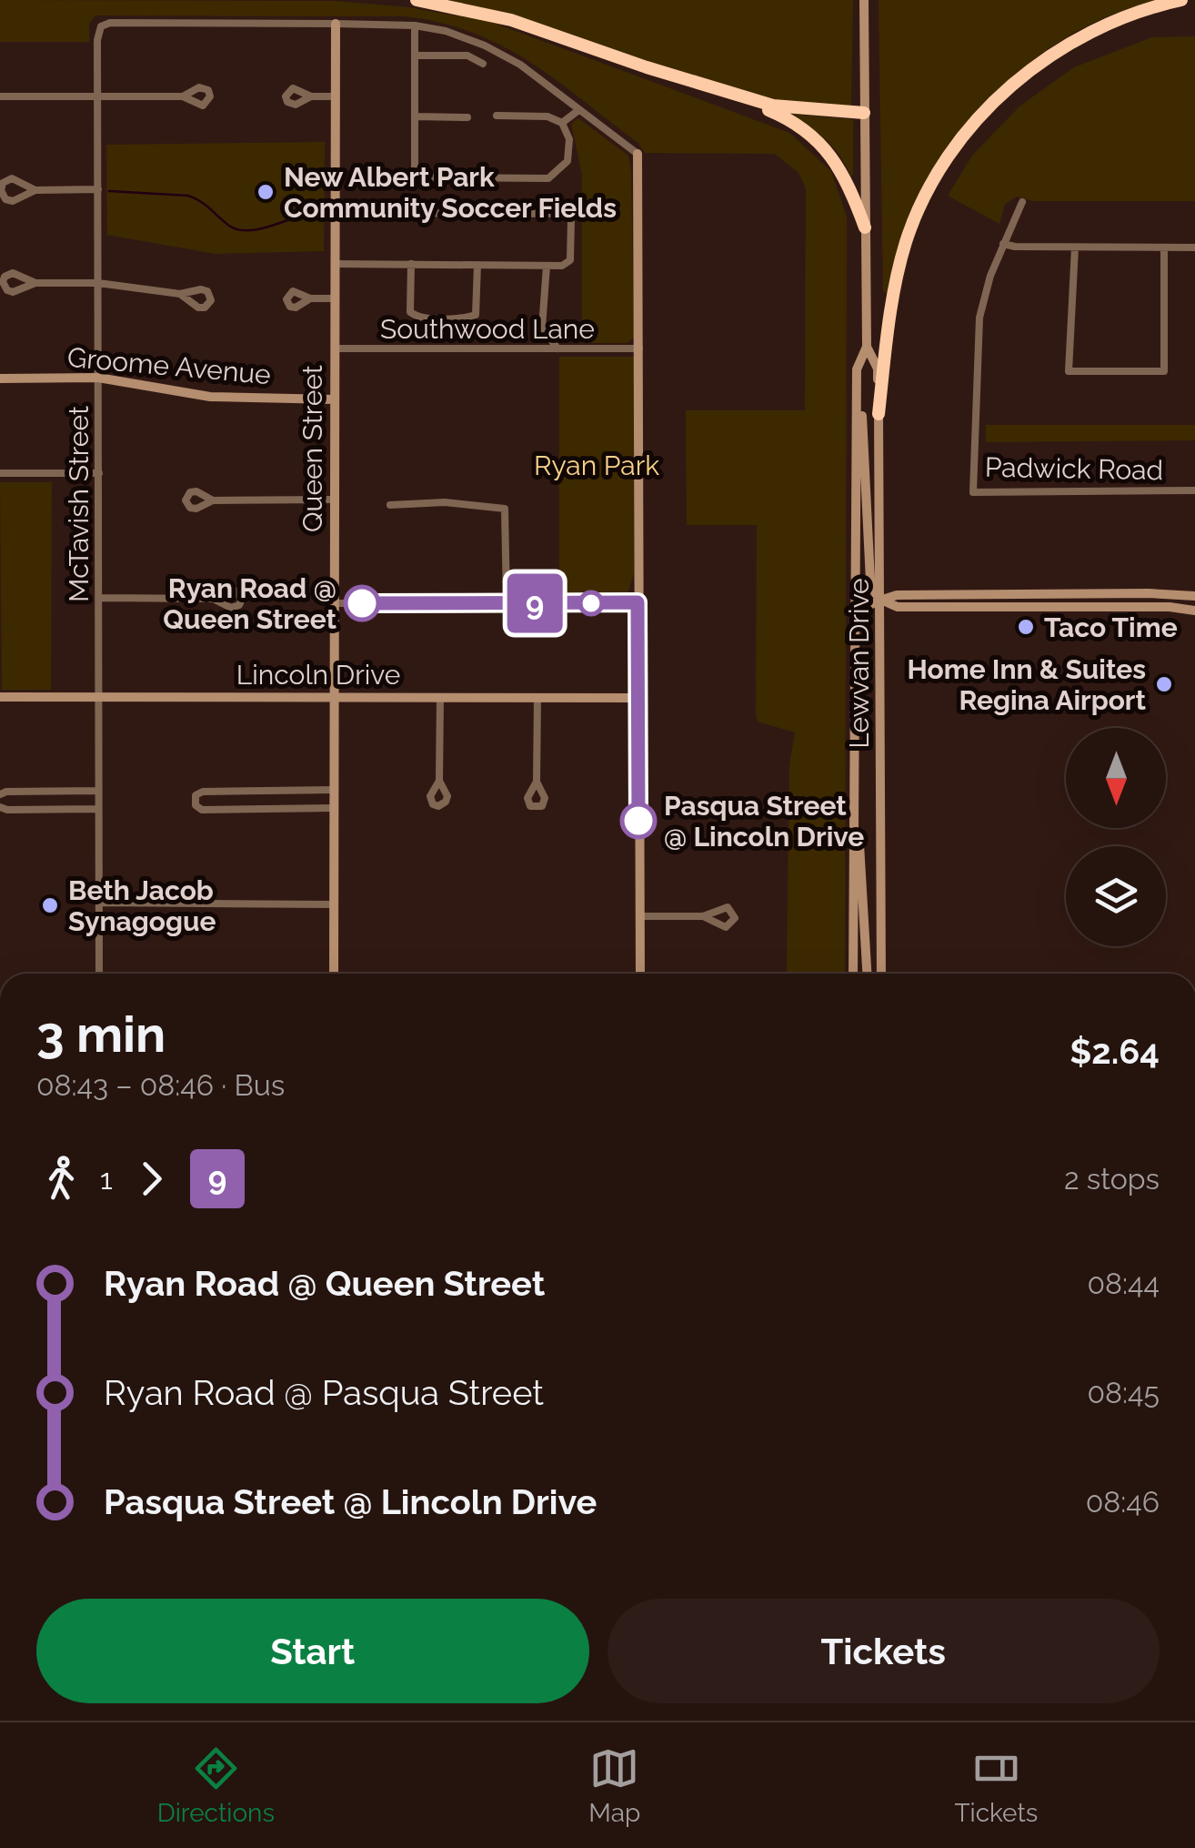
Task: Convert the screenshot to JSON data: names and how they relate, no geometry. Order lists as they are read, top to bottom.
{
  "streets": {
    "street": [
      "Southwood Lane",
      "Groome Avenue",
      "Queen Street",
      "Padwick Road",
      "McTavish Street",
      "Lewvan Drive",
      "Lincoln Drive"
    ]
  },
  "crossings": [
    ["Southwood Lane", "Queen Street"],
    ["Groome Avenue", "Queen Street"],
    ["Groome Avenue", "McTavish Street"],
    ["Queen Street", "McTavish Street"],
    ["Queen Street", "Lincoln Drive"],
    ["McTavish Street", "Lincoln Drive"]
  ],
  "parks": ["Ryan Park"],
  "places": [
    "New Albert Park Community Soccer Fields",
    "Ryan Road @ Queen Street",
    "Taco Time",
    "Home Inn & Suites Regina Airport",
    "Pasqua Street @ Lincoln Drive",
    "Beth Jacob Synagogue"
  ],
  "lines": ["bus line 9"],
  "north": "bottom",
  "page": {
    "on_map": "9",
    "heading": ["3 min", "08:43 – 08:46 · Bus", "$2.64"],
    "legs": ["1", "9", "2 stops"],
    "list": [
      {
        "name": "Ryan Road @ Queen Street",
        "value": "08:44"
      },
      {
        "name": "Ryan Road @ Pasqua Street",
        "value": "08:45"
      },
      {
        "name": "Pasqua Street @ Lincoln Drive",
        "value": "08:46"
      }
    ],
    "buttons": ["Start", "Tickets"],
    "tabs": ["Directions", "Map", "Tickets"]
  }
}
